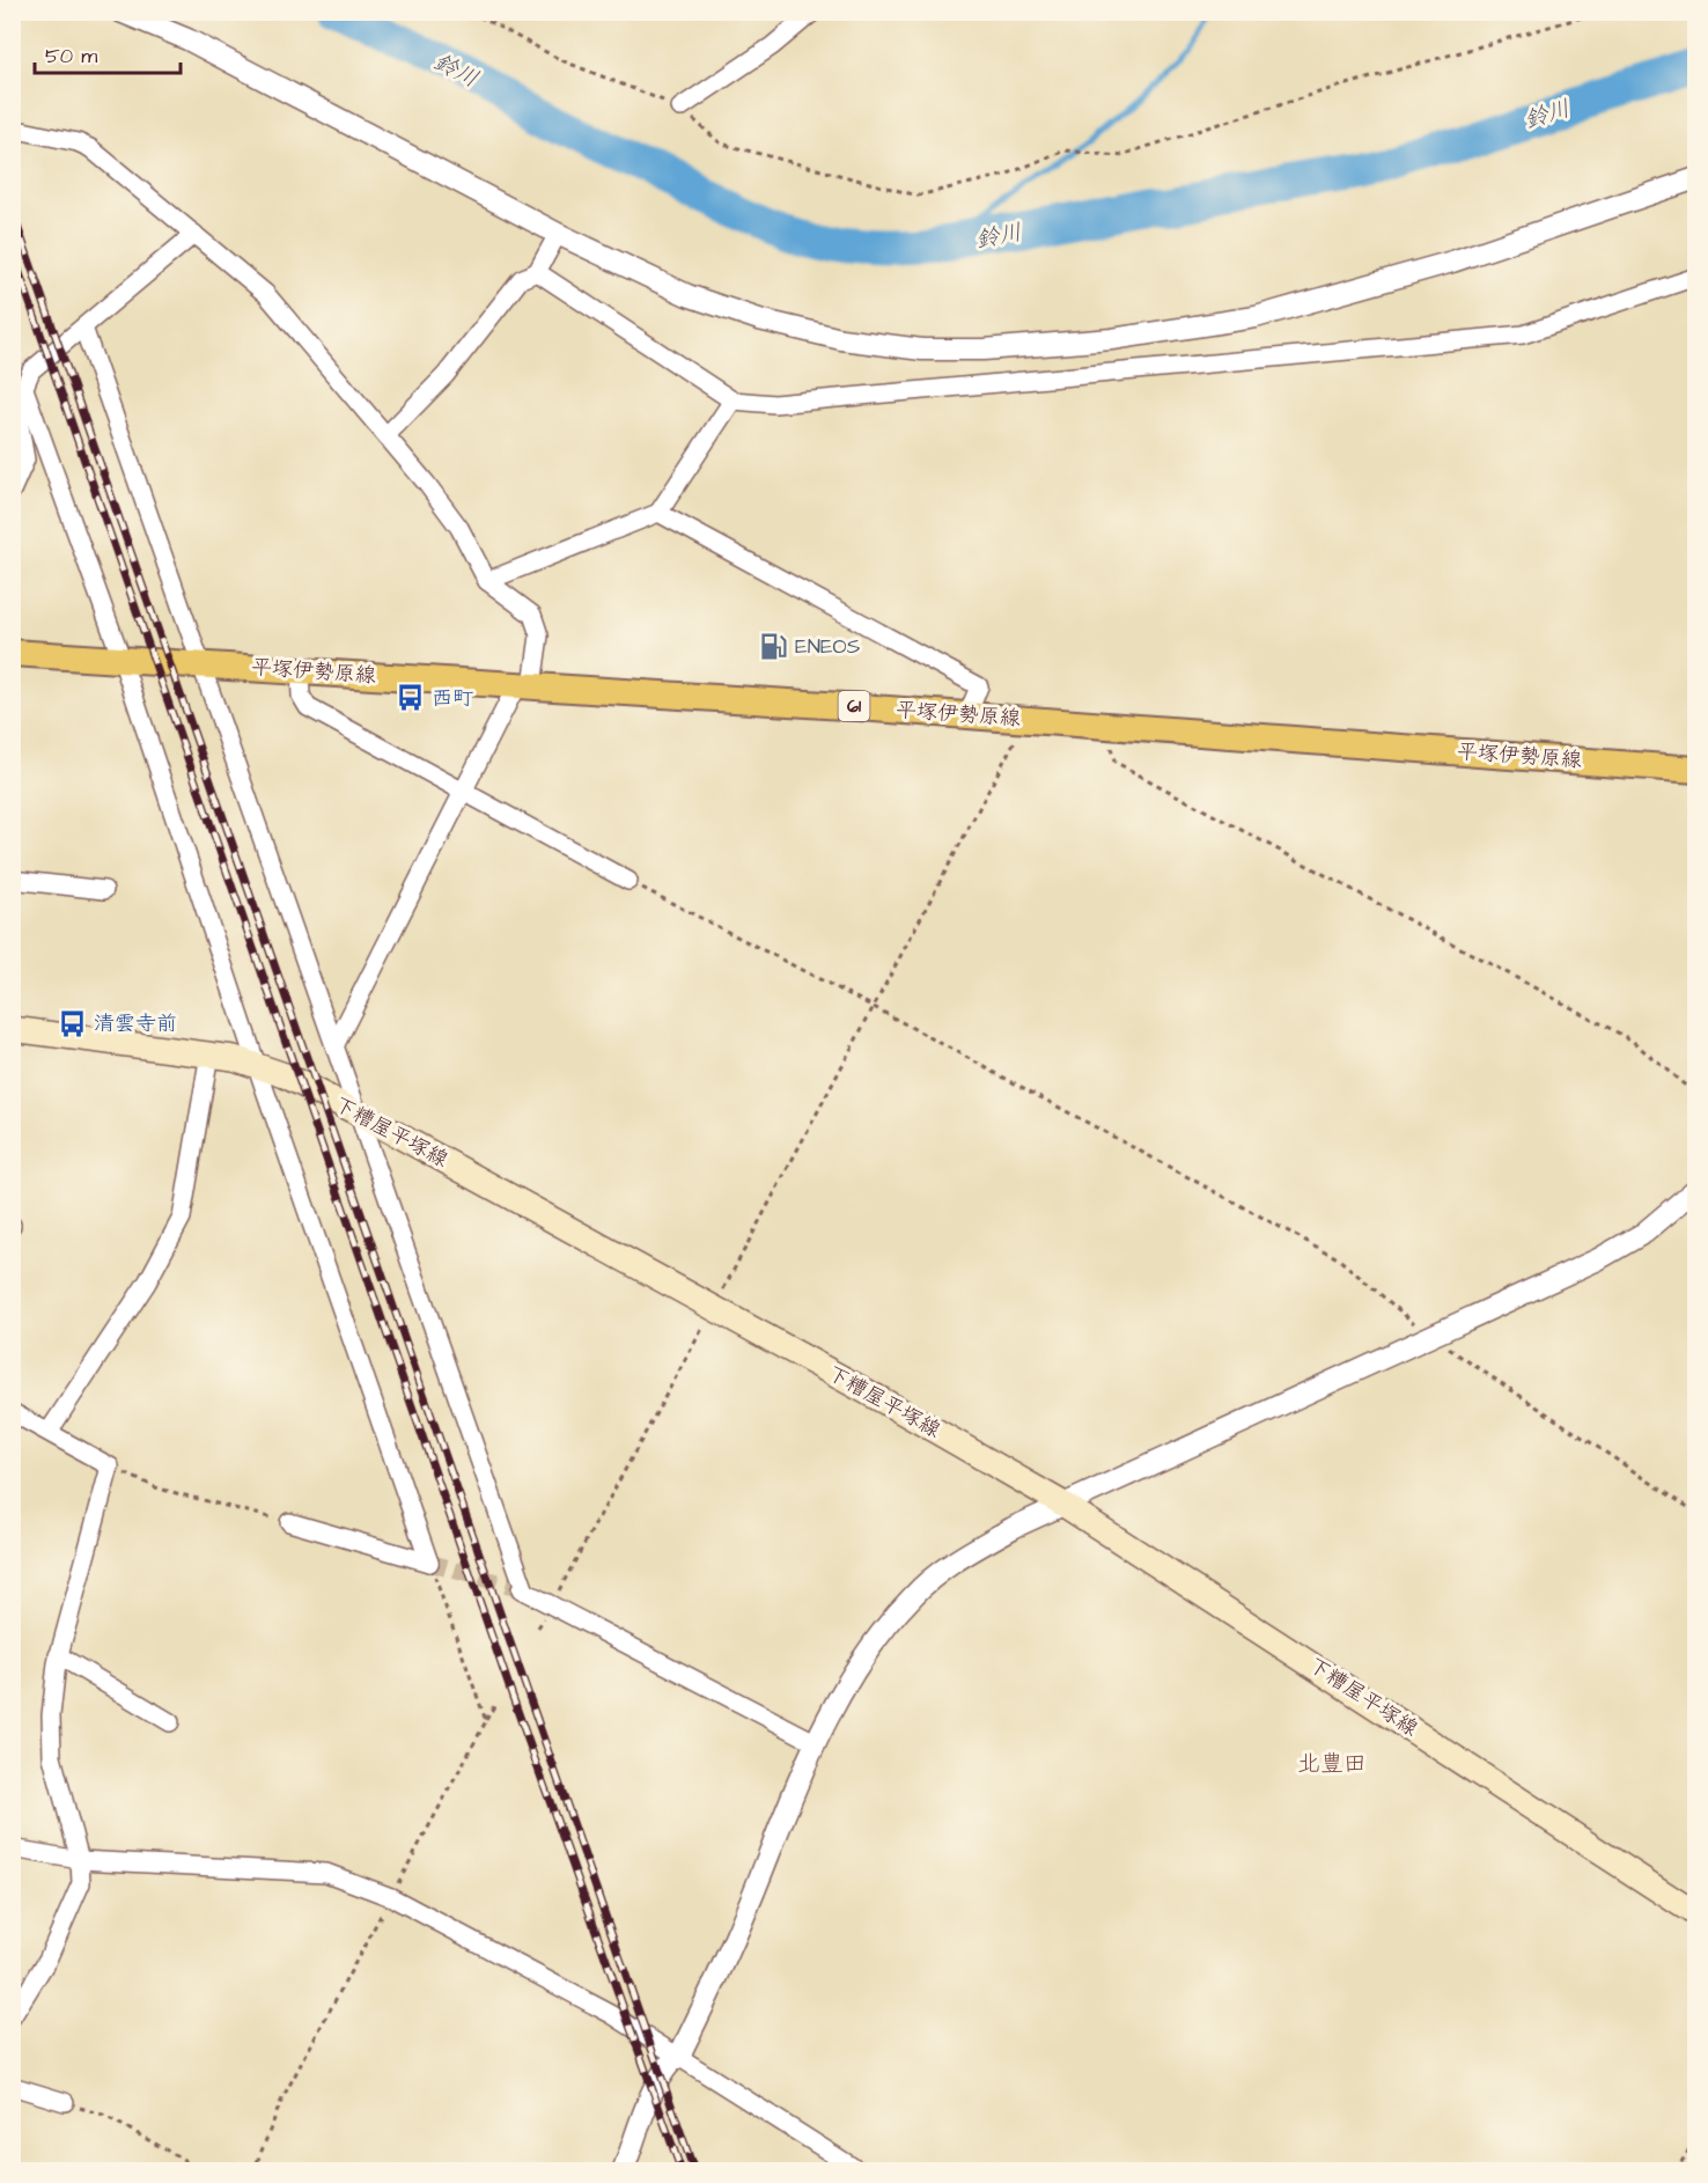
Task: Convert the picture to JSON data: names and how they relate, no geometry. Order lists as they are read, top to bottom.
{
  "streets": {
    "main road": ["平塚伊勢原線", "61", "下糟屋平塚線"]
  },
  "districts": ["北豊田"],
  "water": ["鈴川"],
  "places": {
    "fuel station": ["ENEOS"],
    "bus stop": ["西町", "清雲寺前"]
  },
  "scale_bar": "50 m"
}
